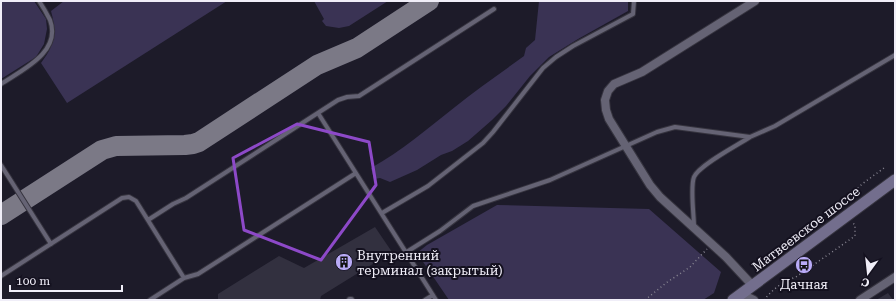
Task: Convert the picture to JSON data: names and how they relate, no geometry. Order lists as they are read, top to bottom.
{
  "streets": {
    "main road": ["Матвеевское шоссе"]
  },
  "places": {
    "building": ["Внутренний терминал (закрытый)"],
    "bus stop": ["Дачная"]
  },
  "scale_bar": "100 m",
  "north": "bottom"
}
